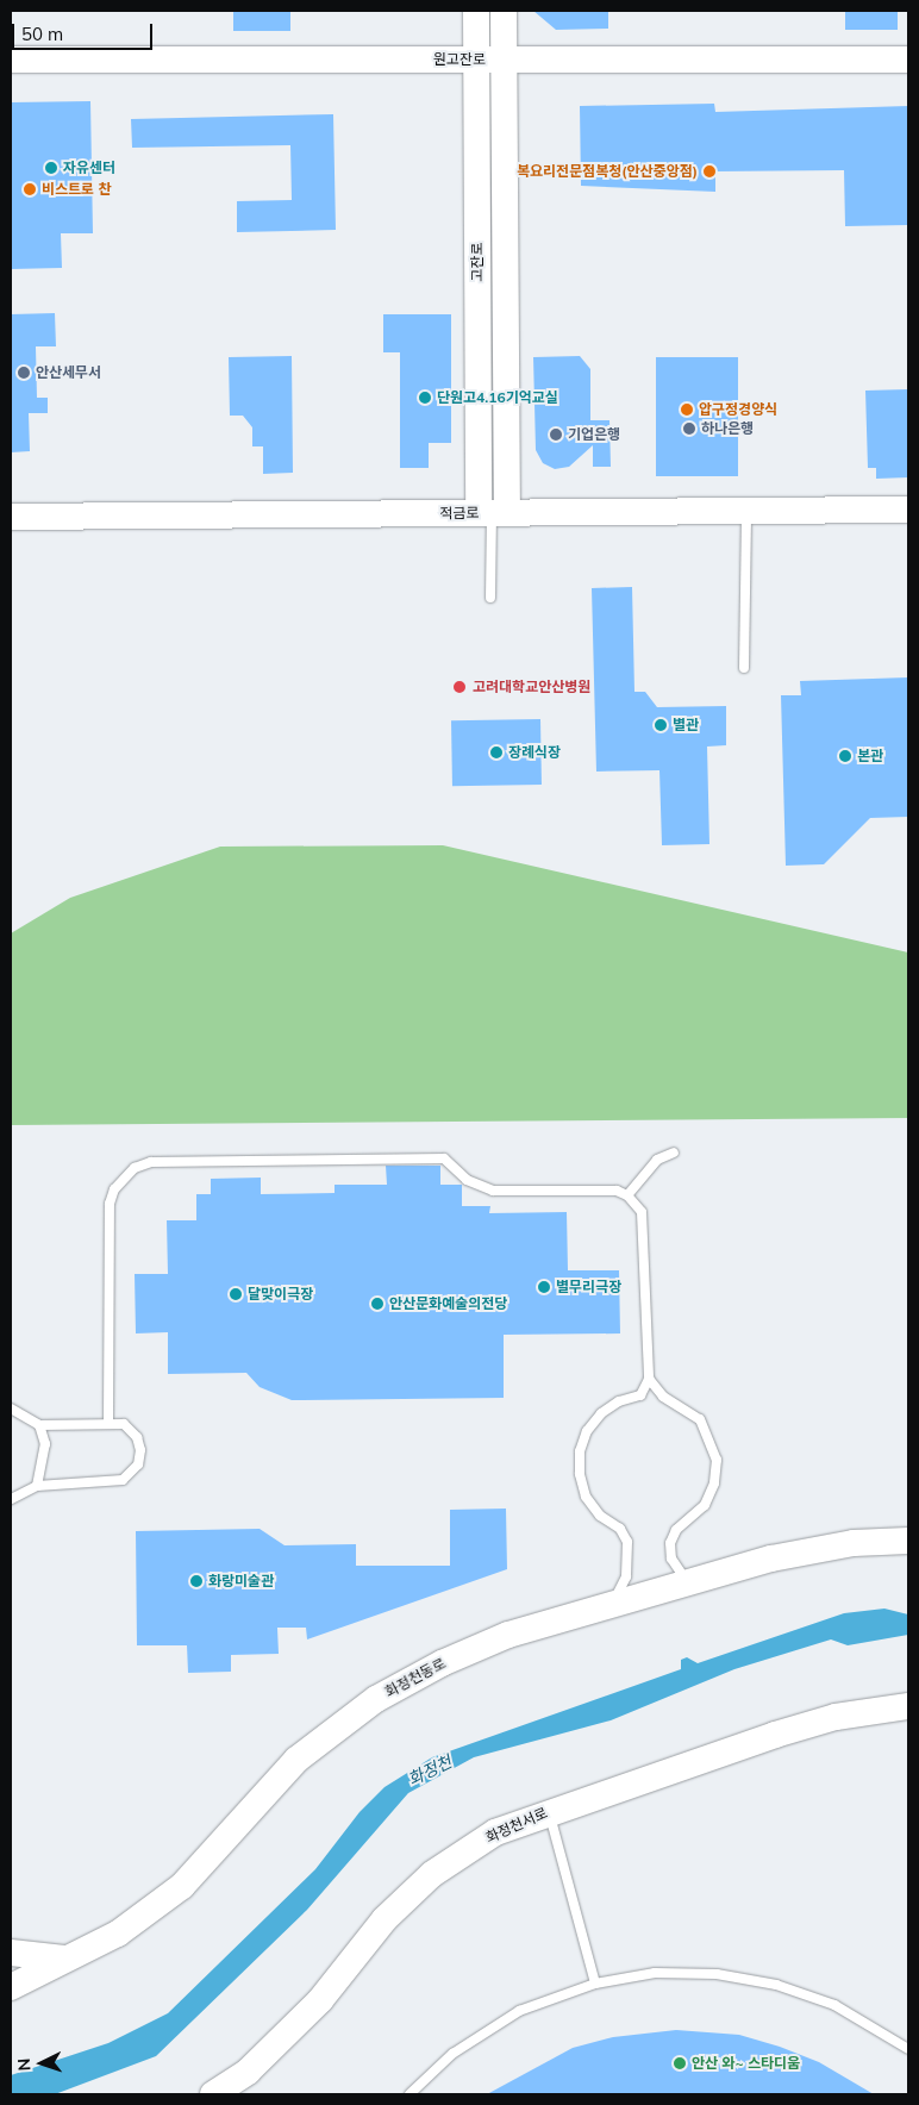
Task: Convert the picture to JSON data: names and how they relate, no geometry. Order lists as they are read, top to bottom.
{
  "streets": {
    "street": [
      "원고잔로",
      "고잔로",
      "적금로",
      "화정천동로",
      "화정천서로"
    ]
  },
  "crossings": [
    ["원고잔로", "고잔로"],
    ["고잔로", "적금로"]
  ],
  "water": ["화정천"],
  "places": [
    "자유센터",
    "복요리전문점복청(안산중앙점)",
    "비스트로 찬",
    "안산세무서",
    "단원고4.16기억교실",
    "압구정경양식",
    "하나은행",
    "기업은행",
    "고려대학교안산병원",
    "별관",
    "장례식장",
    "본관",
    "별무리극장",
    "달맞이극장",
    "안산문화예술의전당",
    "화랑미술관",
    "안산 와~ 스타디움"
  ],
  "scale_bar": "50 m",
  "north": "left"
}
